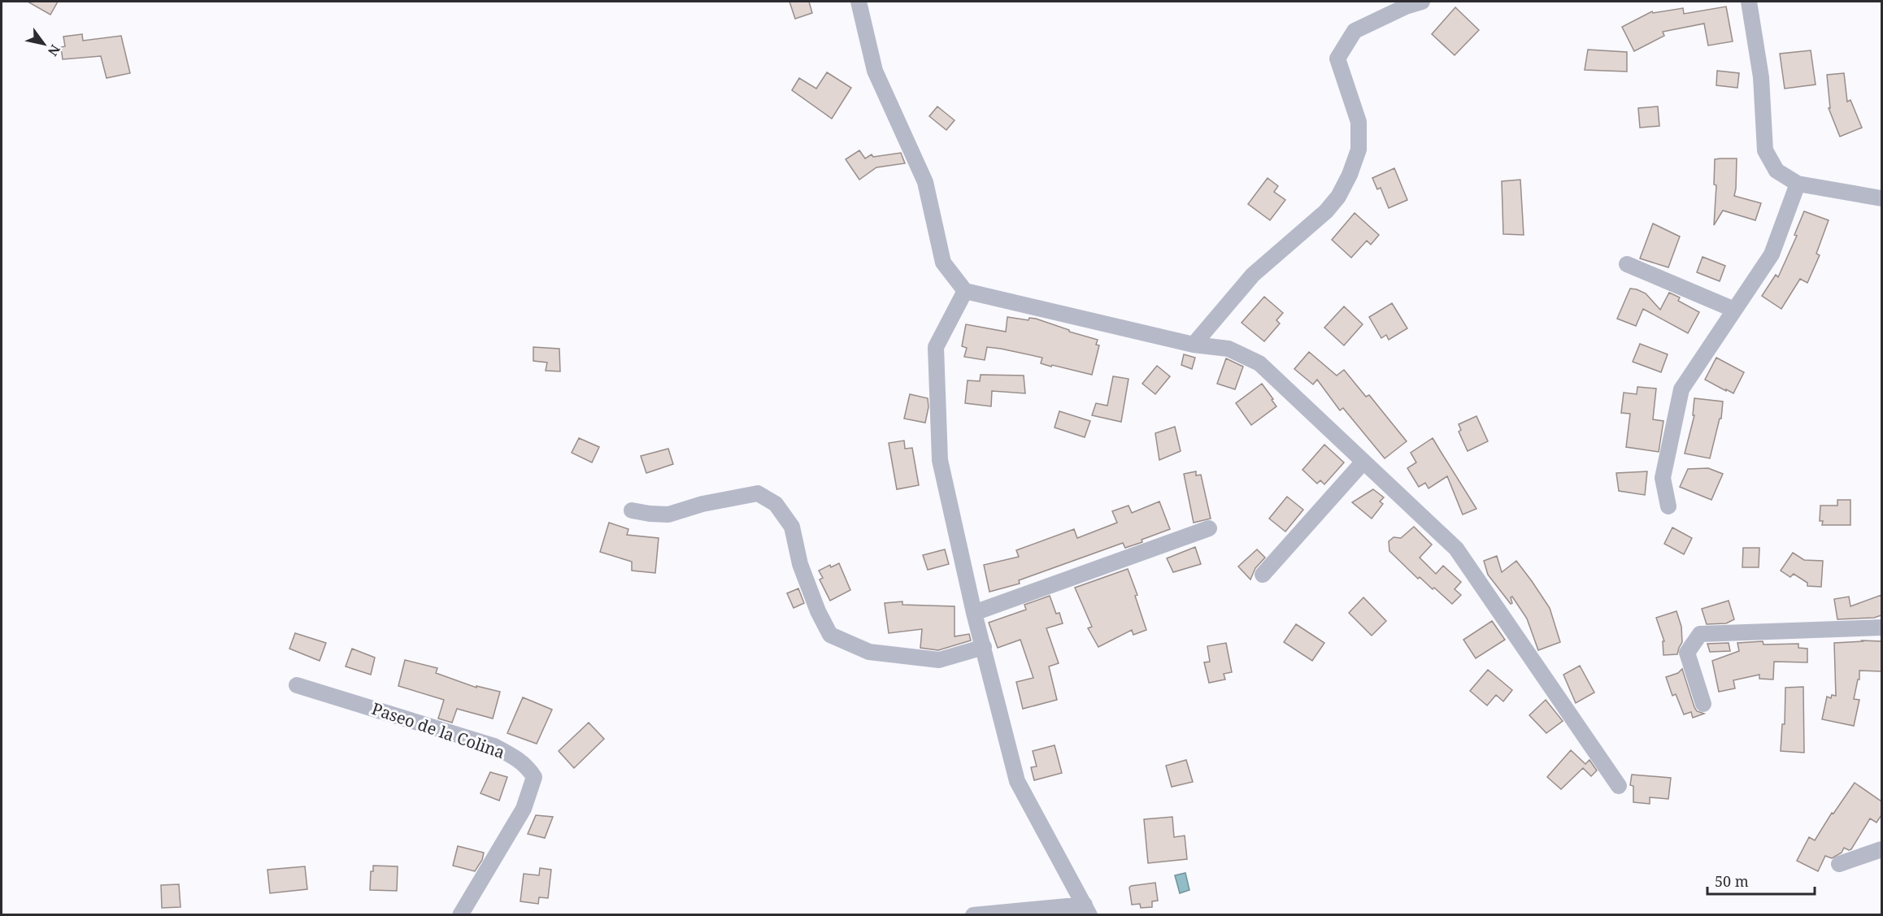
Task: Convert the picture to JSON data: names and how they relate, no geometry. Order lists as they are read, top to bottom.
{
  "streets": {
    "street": ["Paseo de la Colina"]
  },
  "scale_bar": "50 m",
  "north": "bottom right"
}
